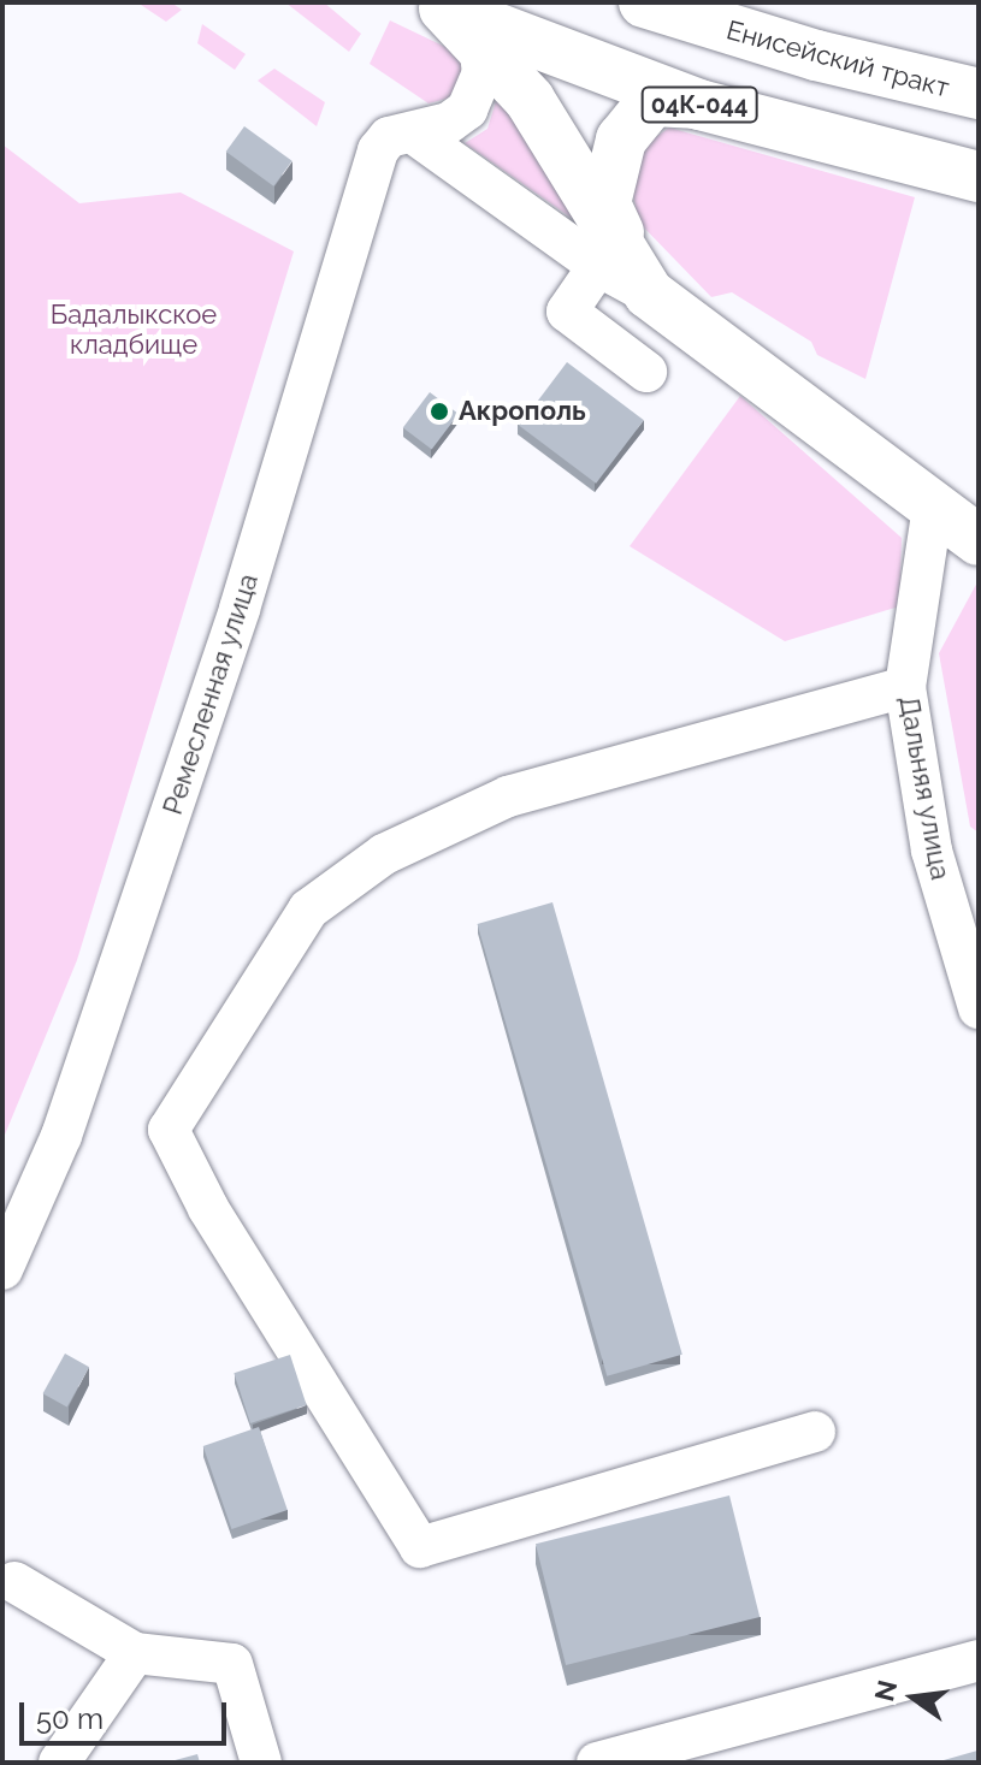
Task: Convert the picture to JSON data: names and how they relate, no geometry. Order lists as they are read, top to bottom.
{
  "streets": {
    "main road": ["Енисейский тракт", "04К-044"],
    "street": ["Ремесленная улица", "Дальняя улица"]
  },
  "crossings": [
    ["04К-044", "Ремесленная улица"]
  ],
  "parks": ["Бадалыкское кладбище"],
  "places": ["Акрополь"],
  "scale_bar": "50 m",
  "north": "left"
}
